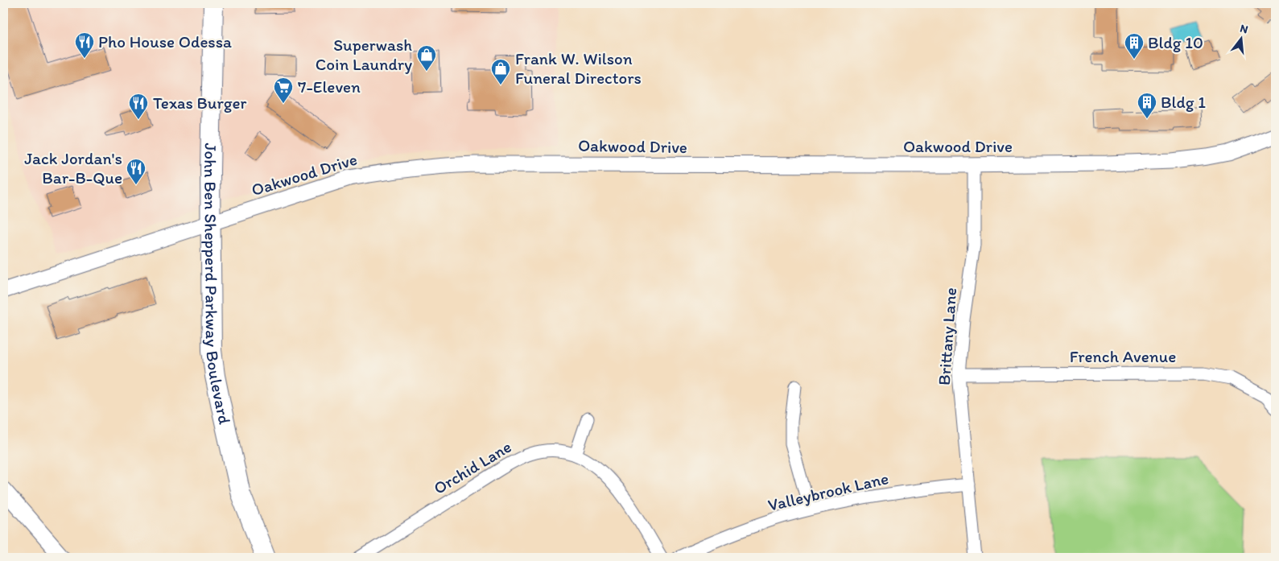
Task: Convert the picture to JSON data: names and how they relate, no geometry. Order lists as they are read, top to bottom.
{
  "streets": {
    "main road": ["John Ben Shepperd Parkway Boulevard"],
    "street": [
      "Oakwood Drive",
      "Brittany Lane",
      "French Avenue",
      "Orchid Lane",
      "Valleybrook Lane"
    ]
  },
  "crossings": [
    ["Oakwood Drive", "John Ben Shepperd Parkway Boulevard"],
    ["Oakwood Drive", "Brittany Lane"],
    ["Brittany Lane", "French Avenue"],
    ["Brittany Lane", "Valleybrook Lane"]
  ],
  "places": {
    "restaurant": ["Pho House Odessa", "Texas Burger", "Jack Jordan's Bar-B-Que"],
    "building": ["Bldg 10", "Bldg 1"],
    "shop": ["Superwash Coin Laundry", "Frank W. Wilson Funeral Directors"],
    "supermarket": ["7-Eleven"]
  },
  "north": "top"
}
